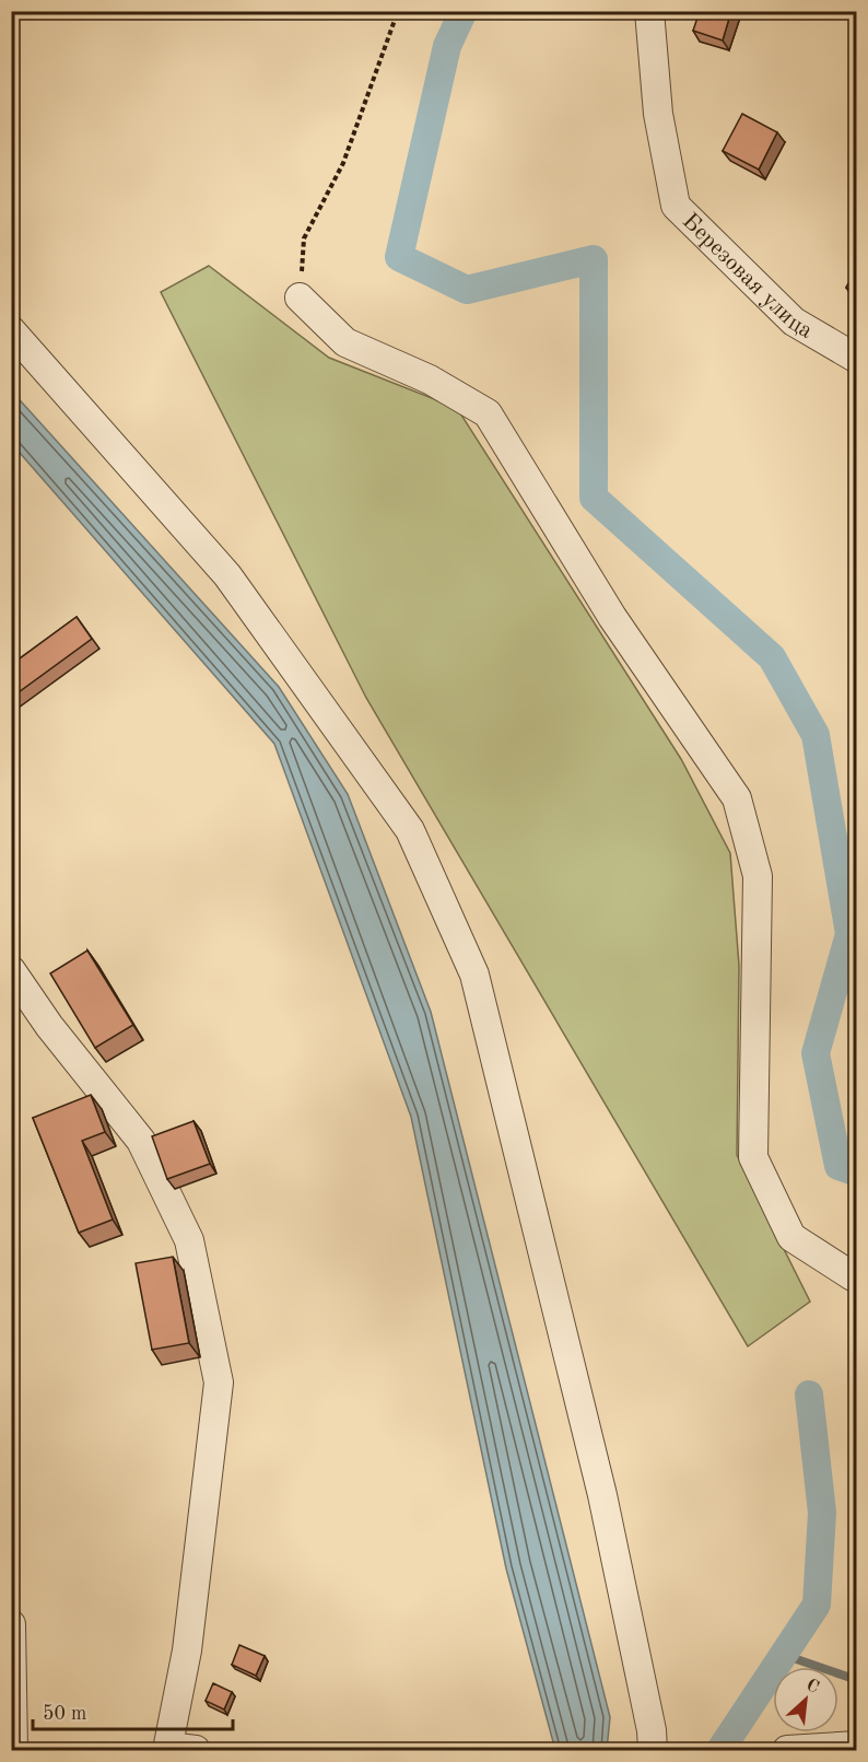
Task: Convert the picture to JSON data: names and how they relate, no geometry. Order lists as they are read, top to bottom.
{
  "streets": {
    "street": ["Березовая улица"]
  },
  "scale_bar": "50 m",
  "north": "top right"
}
